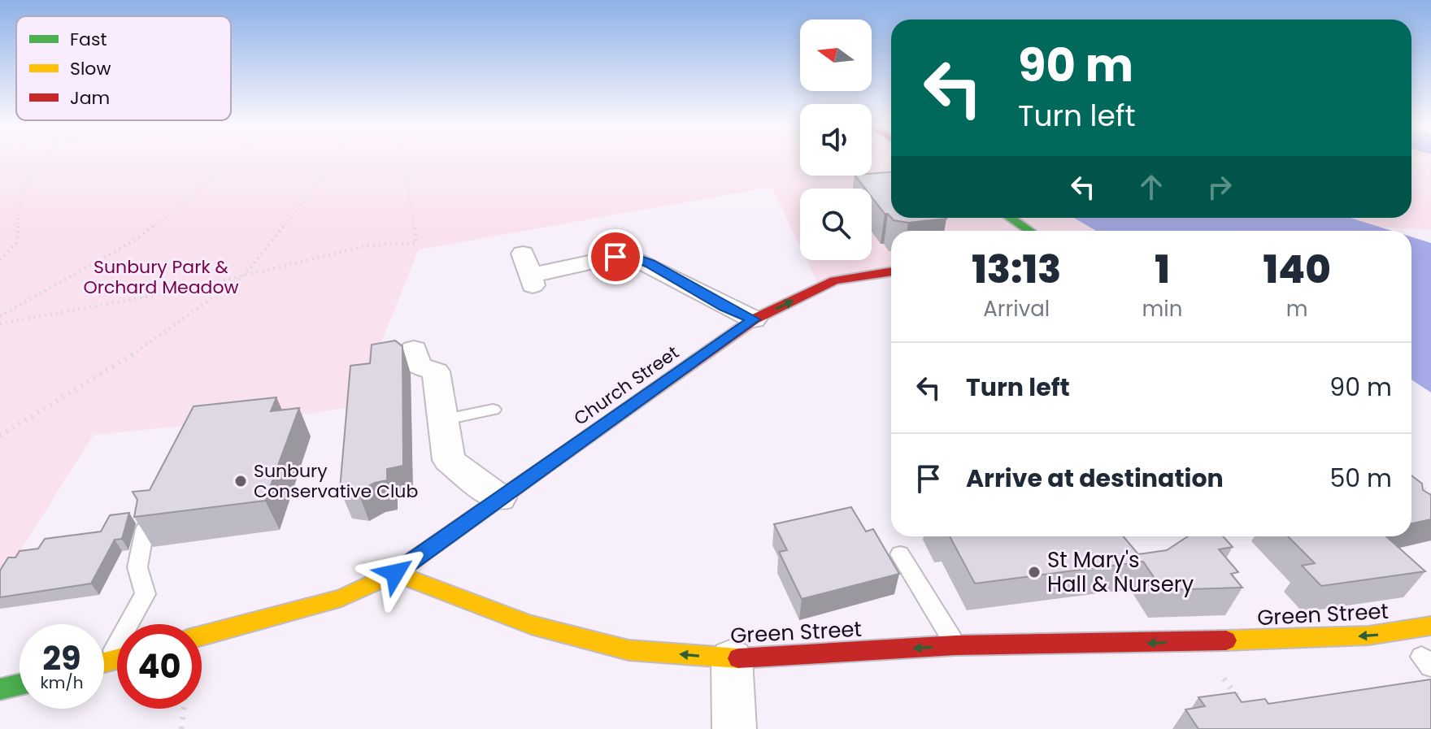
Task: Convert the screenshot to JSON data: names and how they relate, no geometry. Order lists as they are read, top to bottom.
{
  "streets": {
    "street": ["Church Street", "Green Street"]
  },
  "crossings": [
    ["Church Street", "Green Street"]
  ],
  "one_way": ["Green Street"],
  "parks": ["Sunbury Park & Orchard Meadow"],
  "places": ["Sunbury Conservative Club", "St Mary's Hall & Nursery"],
  "legend": ["Fast", "Slow", "Jam"],
  "north": "left",
  "page": {
    "turn": ["90 m", "Turn left"],
    "eta": [
      "13:13",
      "Arrival",
      "1",
      "min",
      "140",
      "m"
    ],
    "list": [
      {
        "name": "Turn left",
        "value": "90 m"
      },
      {
        "name": "Arrive at destination",
        "value": "50 m"
      }
    ],
    "speed": "29 km/h",
    "limit": "40"
  }
}
